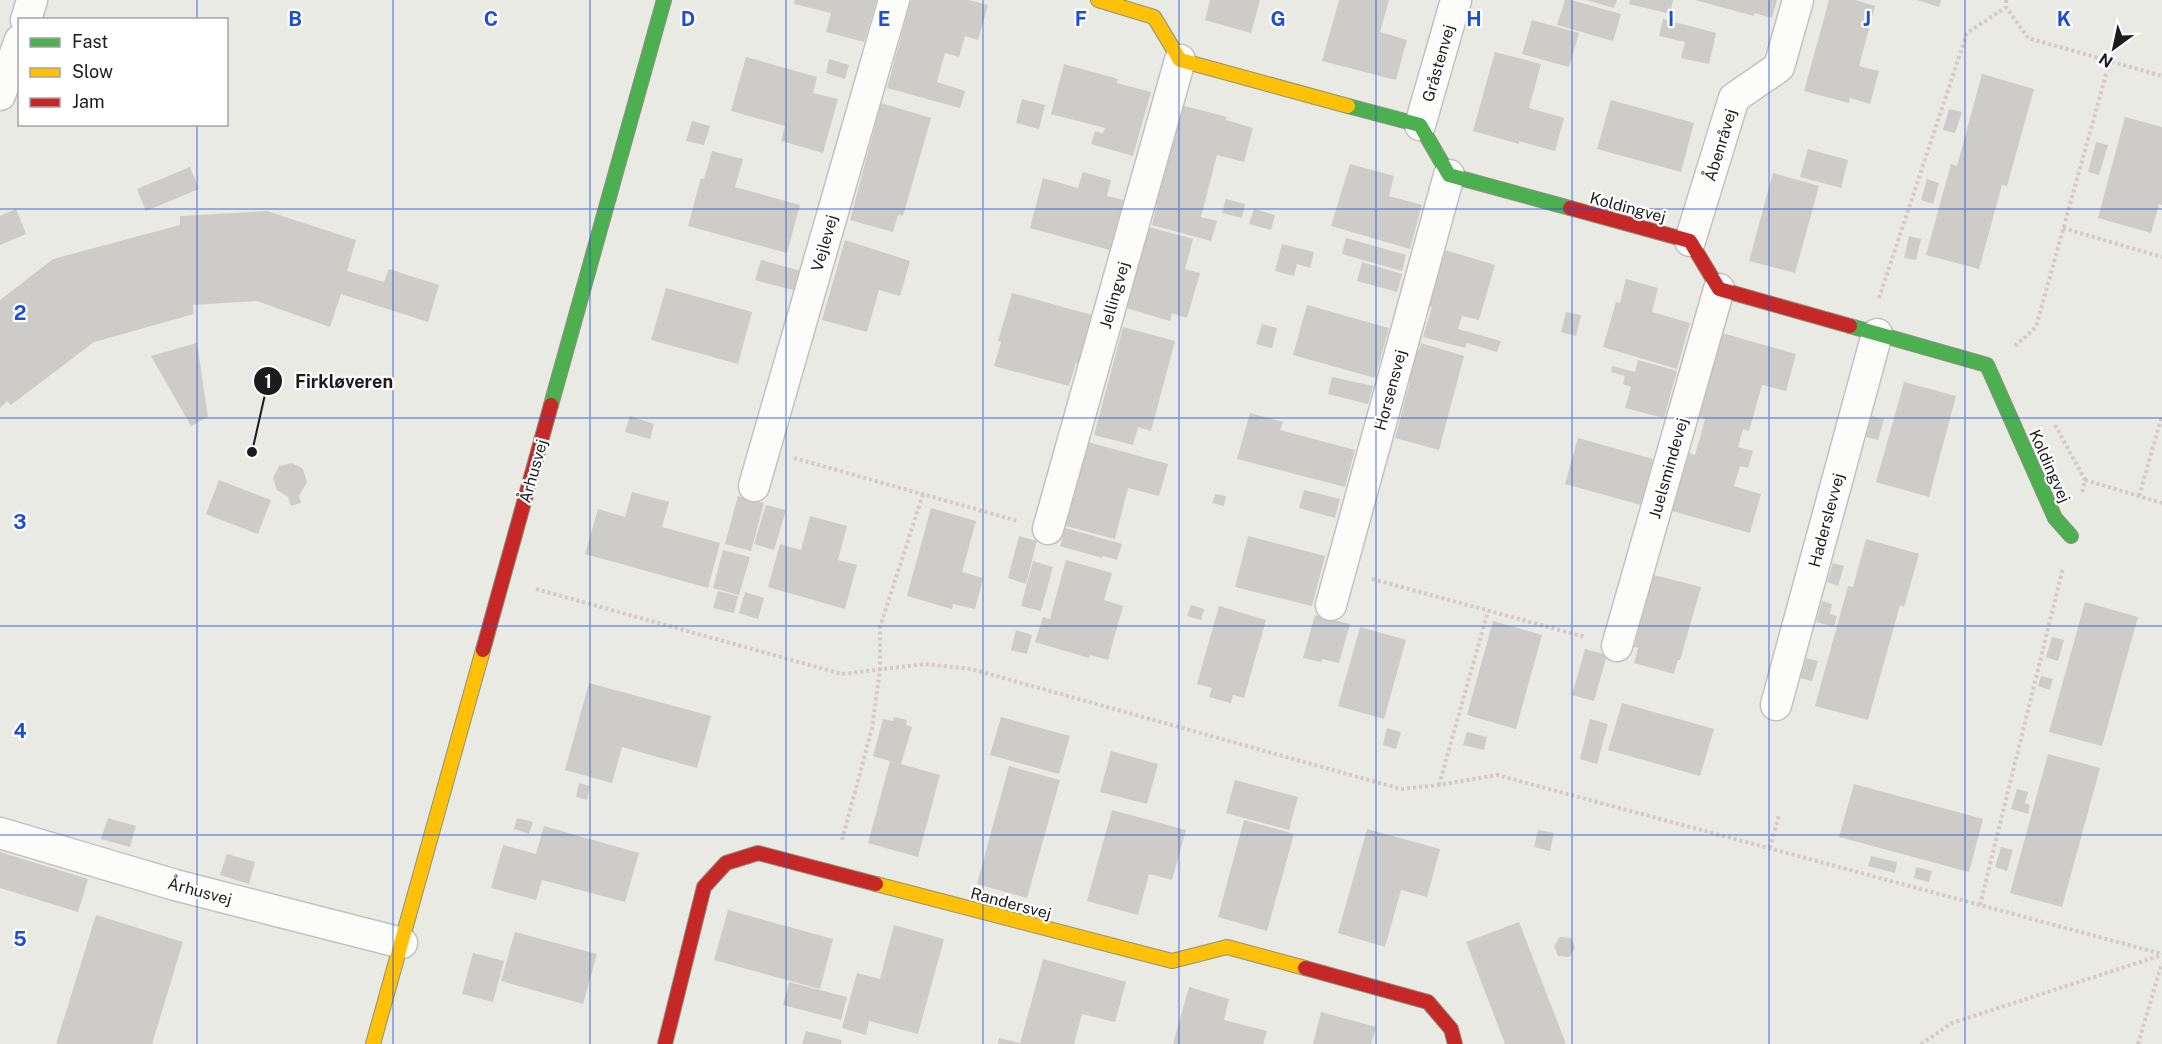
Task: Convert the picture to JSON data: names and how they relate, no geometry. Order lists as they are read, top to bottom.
{
  "streets": {
    "street": [
      "Gråstenvej",
      "Åbenråvej",
      "Koldingvej",
      "Vejlevej",
      "Jellingvej",
      "Horsensvej",
      "Juelsmindevej",
      "Århusvej",
      "Haderslevvej",
      "Randersvej"
    ]
  },
  "crossings": [
    ["Åbenråvej", "Koldingvej"],
    ["Koldingvej", "Horsensvej"],
    ["Koldingvej", "Juelsmindevej"],
    ["Koldingvej", "Haderslevvej"]
  ],
  "places": ["Firkløveren"],
  "legend": ["Fast", "Slow", "Jam"],
  "north": "bottom left",
  "grid": {
    "columns": [
      "B",
      "C",
      "D",
      "E",
      "F",
      "G",
      "H",
      "I",
      "J",
      "K"
    ],
    "rows": [
      "2",
      "3",
      "4",
      "5"
    ]
  }
}
